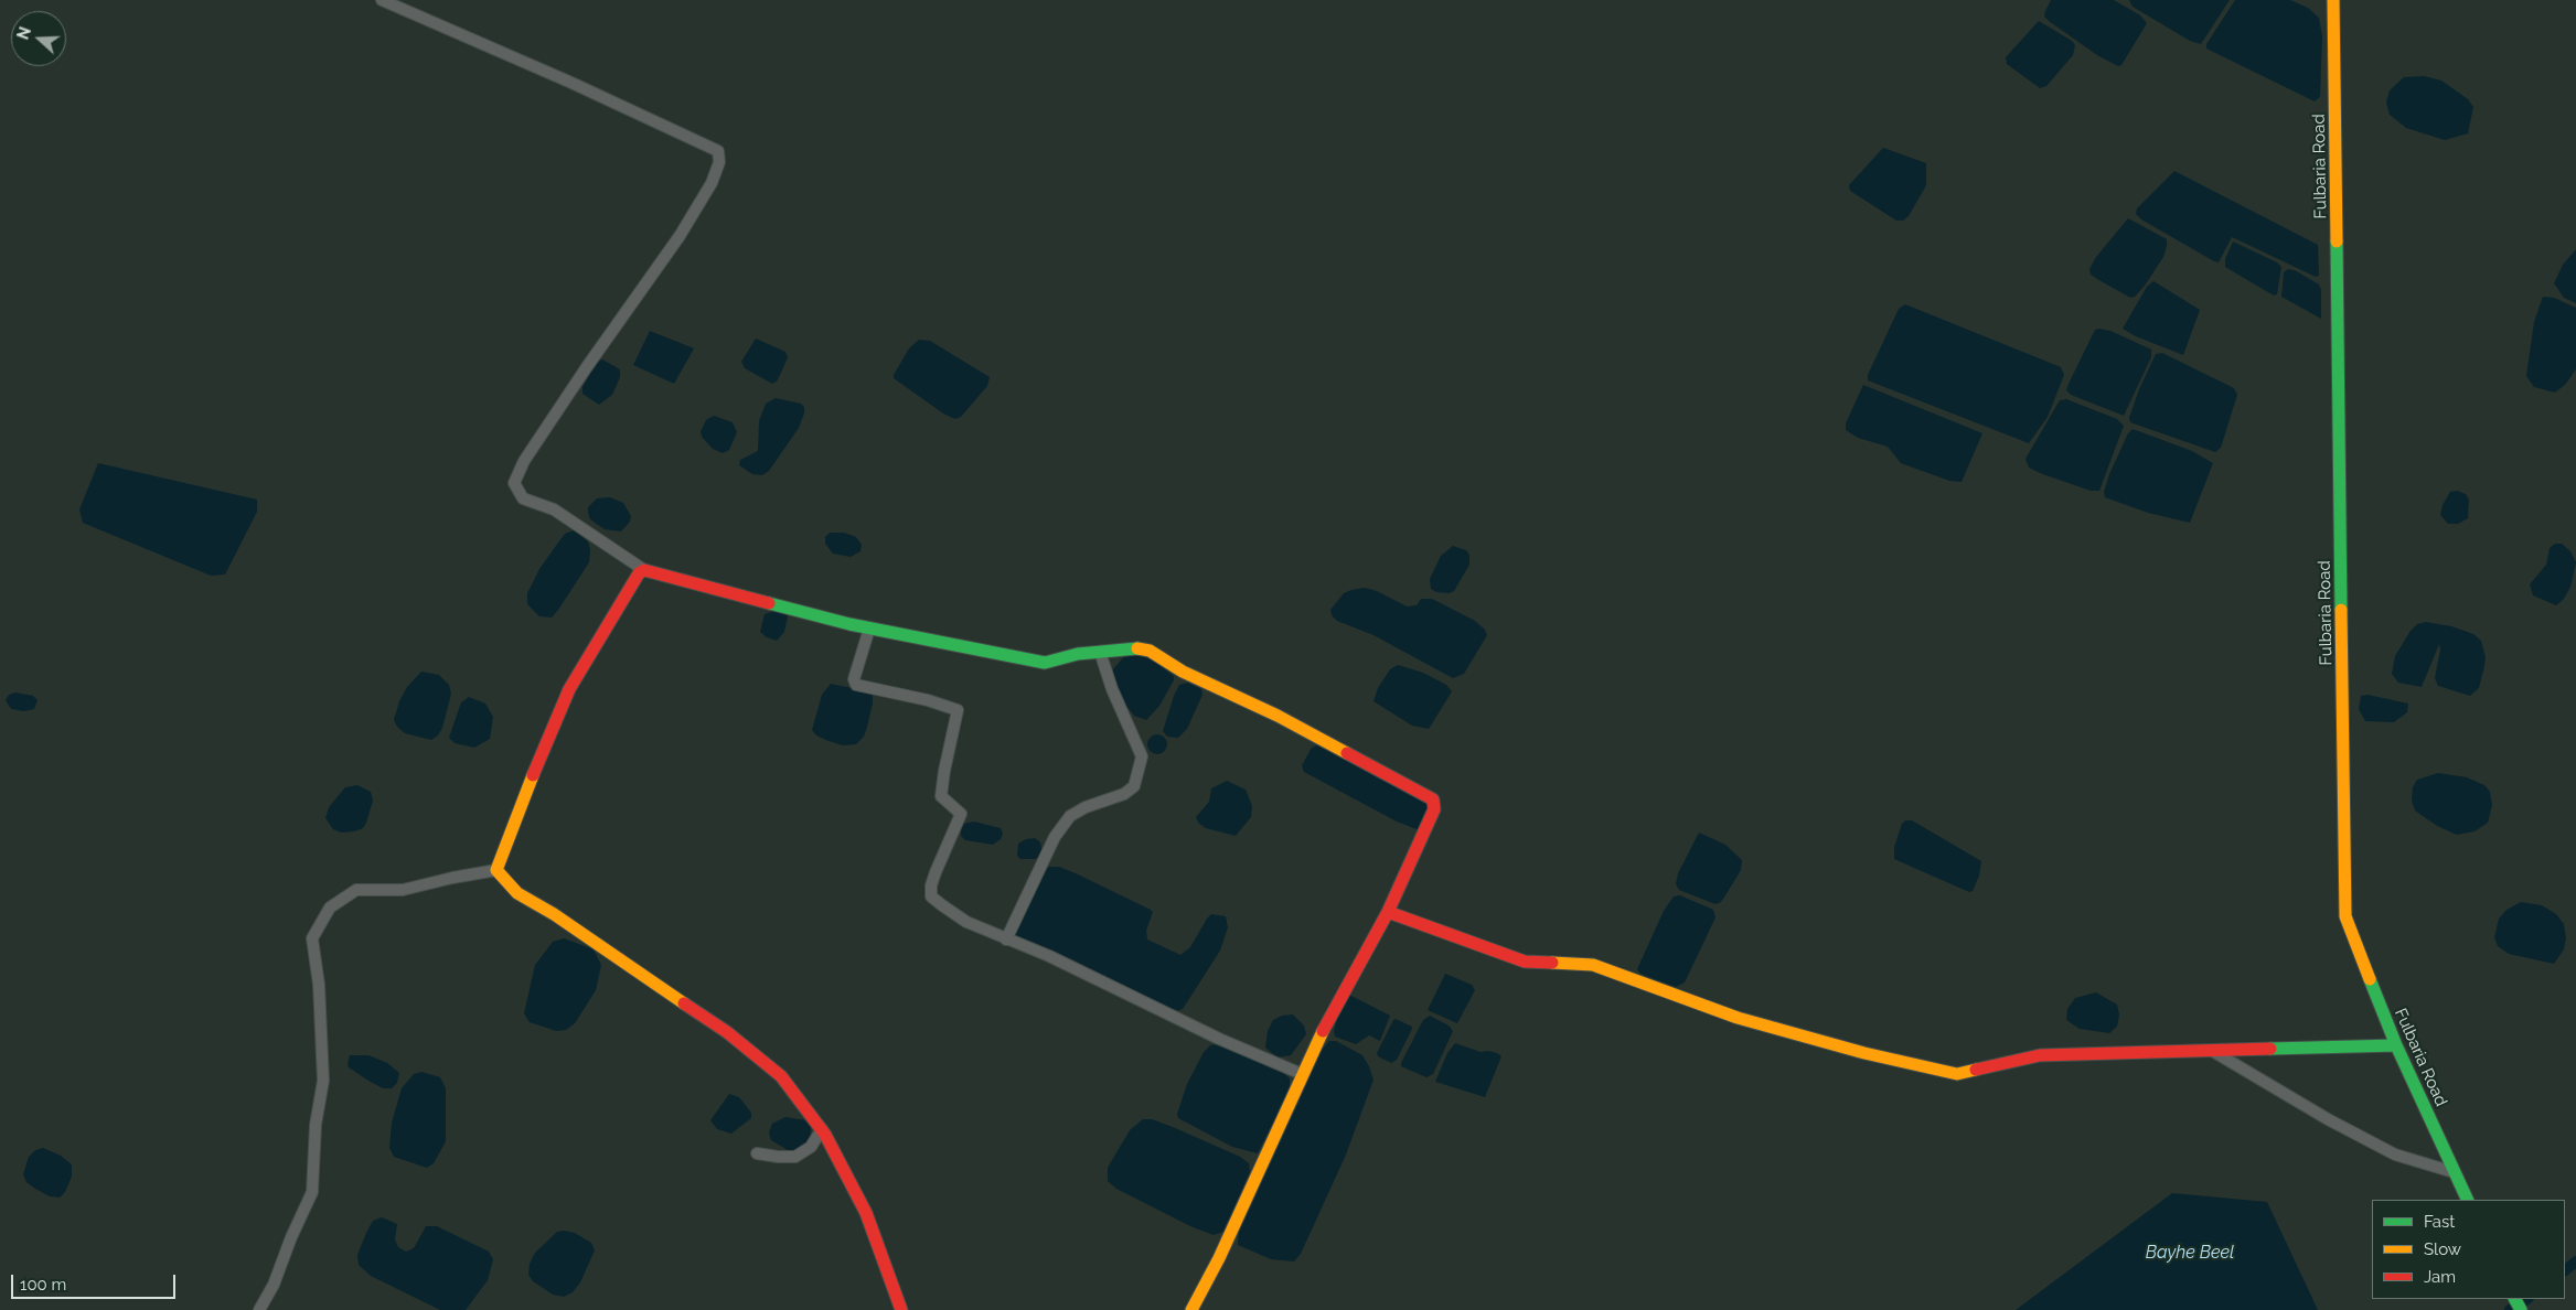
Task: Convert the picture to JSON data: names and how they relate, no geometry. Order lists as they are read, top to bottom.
{
  "streets": {
    "street": ["Fulbaria Road"]
  },
  "water": ["Bayhe Beel"],
  "legend": ["Fast", "Slow", "Jam"],
  "scale_bar": "100 m",
  "north": "left"
}
